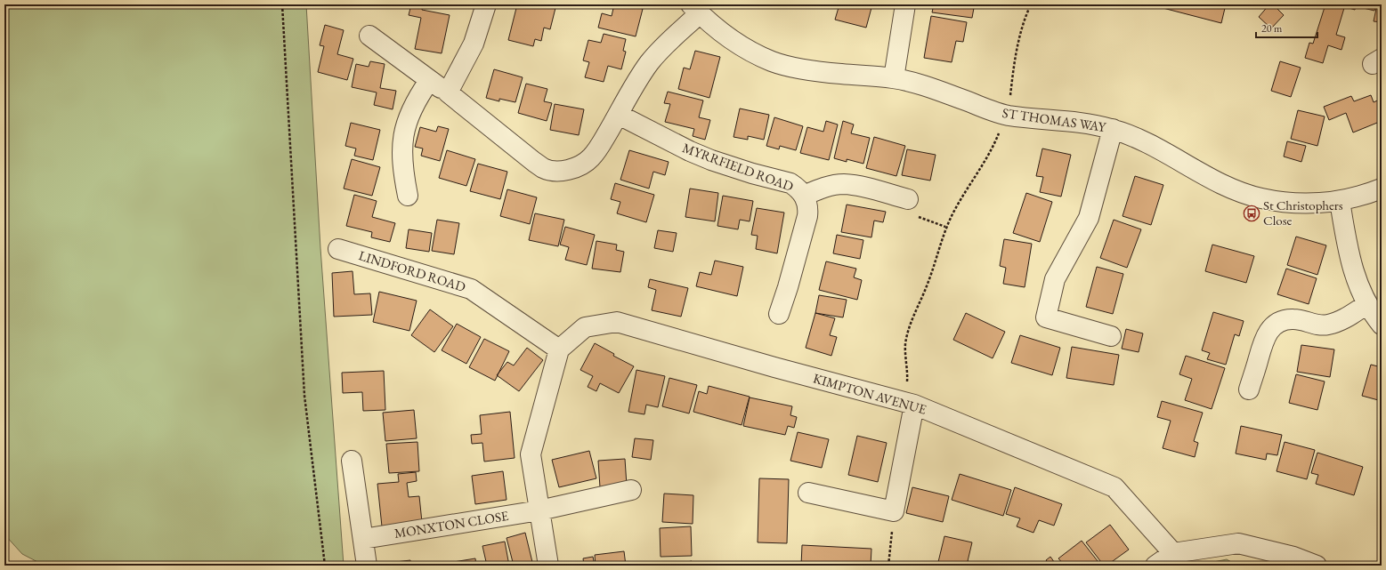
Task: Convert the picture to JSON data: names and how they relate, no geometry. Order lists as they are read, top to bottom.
{
  "streets": {
    "street": [
      "ST THOMAS WAY",
      "MYRRFIELD ROAD",
      "LINDFORD ROAD",
      "KIMPTON AVENUE",
      "MONXTON CLOSE"
    ]
  },
  "crossings": [
    ["LINDFORD ROAD", "KIMPTON AVENUE"]
  ],
  "places": {
    "bus stop": ["St Christophers Close"]
  },
  "scale_bar": "20 m"
}
